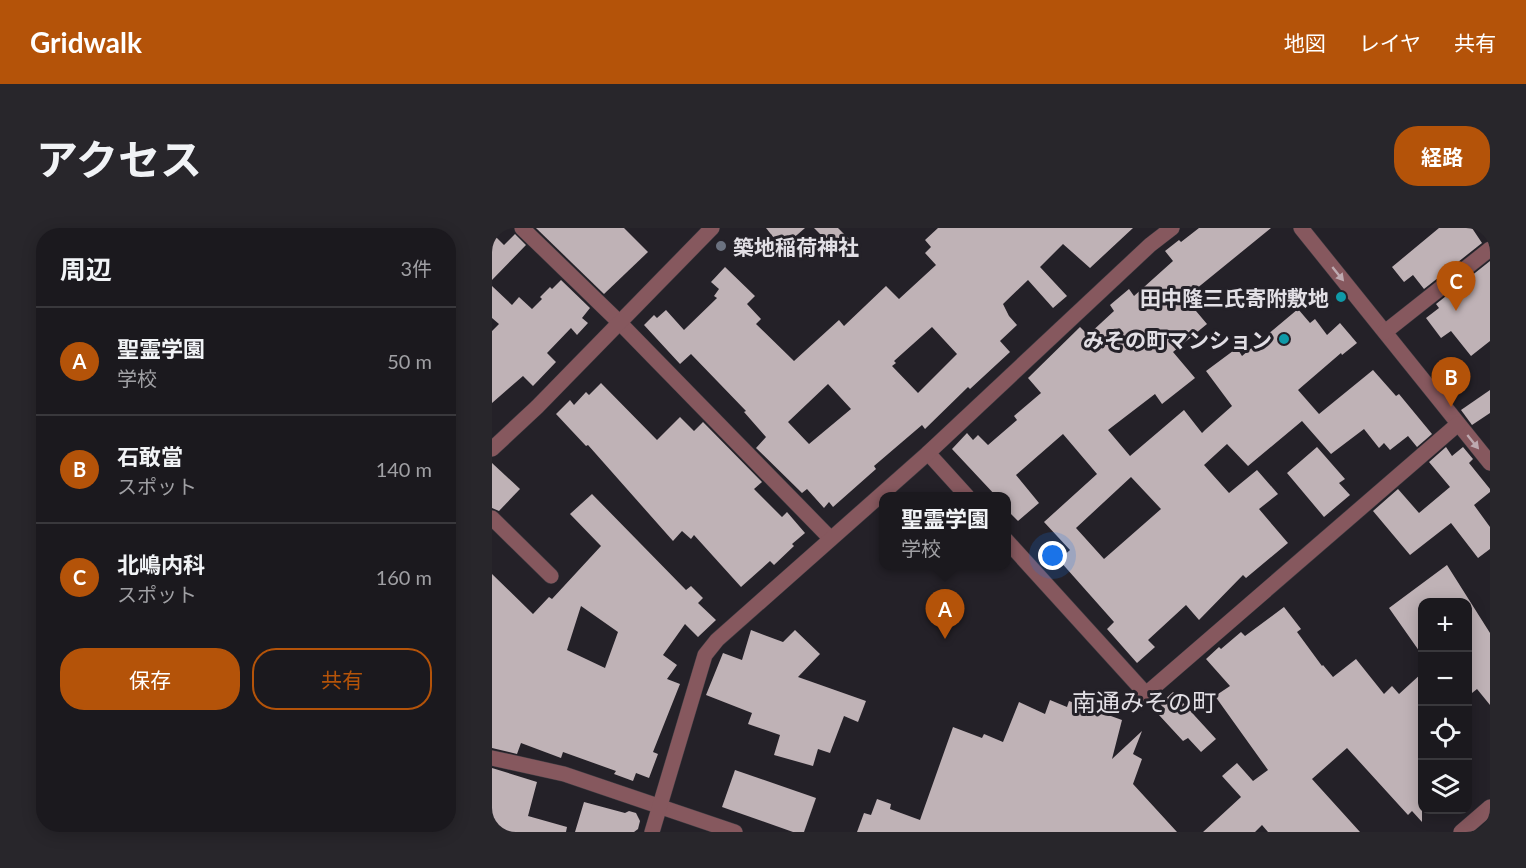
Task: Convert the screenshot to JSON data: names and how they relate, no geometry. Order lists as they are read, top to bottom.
{
  "districts": ["南通みその町"],
  "places": ["築地稲荷神社", "田中隆三氏寄附敷地", "みその町マンション"],
  "page": {
    "header": "Gridwalk",
    "nav": ["地図", "レイヤ", "共有"],
    "title": "アクセス",
    "buttons": [
      "経路",
      ["保存", "共有"]
    ],
    "heading": ["周辺", "3件"],
    "pins": ["C", "B", "A"],
    "list": [
      {
        "mark": "A",
        "name": "聖霊学園",
        "note": "学校",
        "value": "50 m"
      },
      {
        "mark": "B",
        "name": "石敢當",
        "note": "スポット",
        "value": "140 m"
      },
      {
        "mark": "C",
        "name": "北嶋内科",
        "note": "スポット",
        "value": "160 m"
      }
    ],
    "popup": ["聖霊学園", "学校"],
    "map_buttons": ["+", "−"]
  }
}
